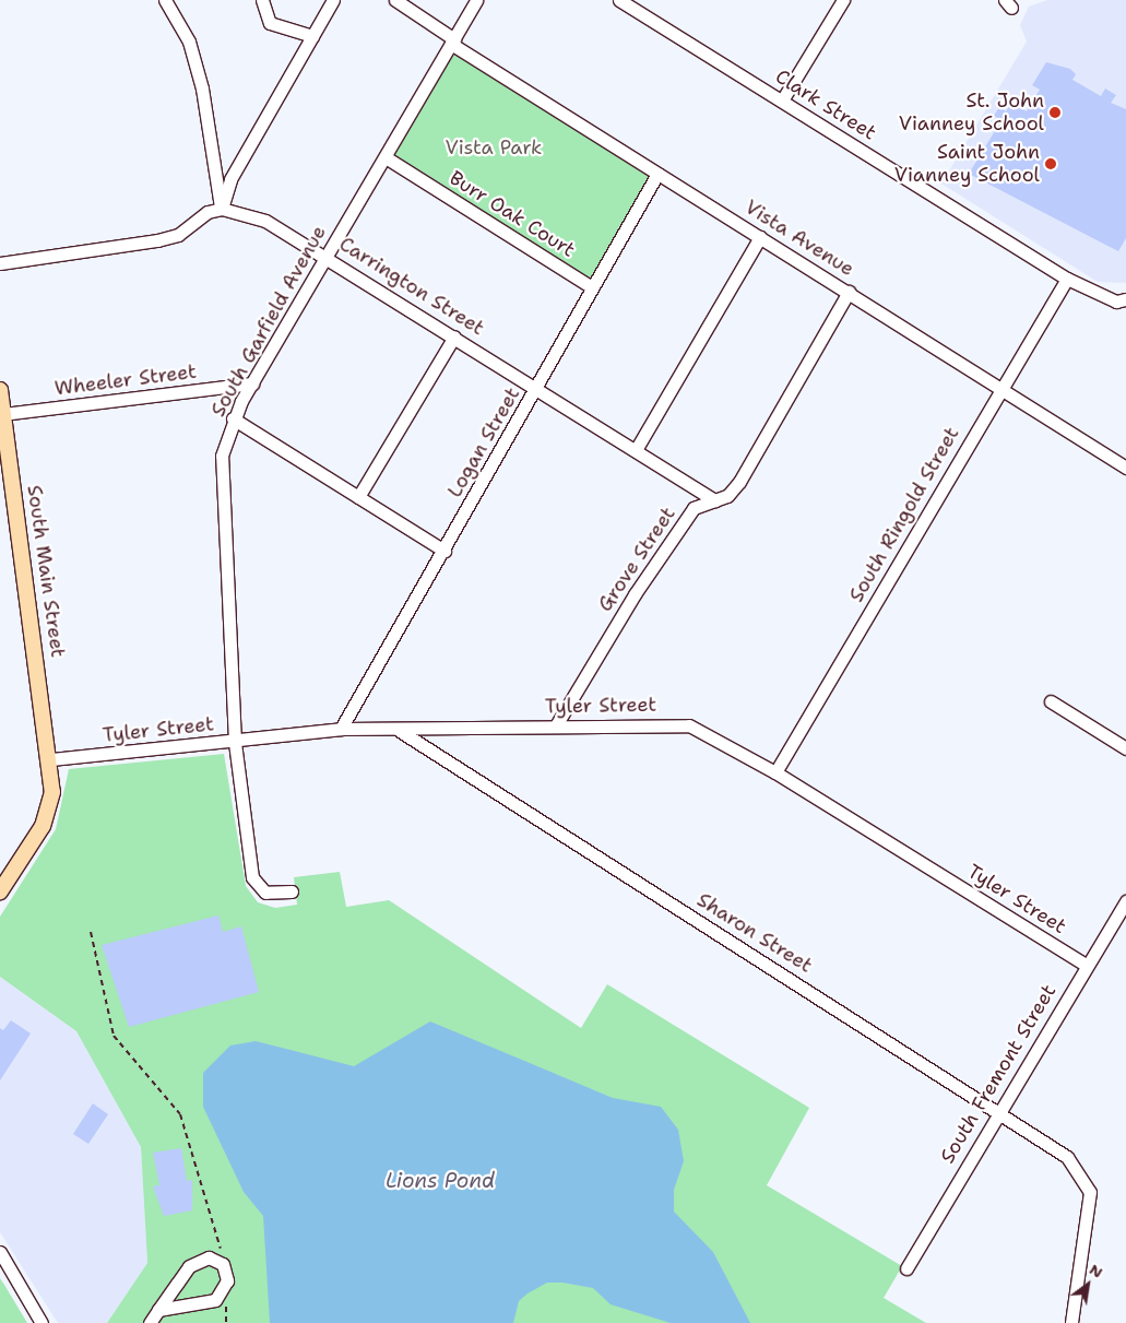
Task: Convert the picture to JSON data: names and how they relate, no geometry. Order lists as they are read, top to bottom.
{
  "streets": {
    "main road": ["South Main Street"],
    "street": [
      "Clark Street",
      "Burr Oak Court",
      "Vista Avenue",
      "Carrington Street",
      "South Garfield Avenue",
      "Wheeler Street",
      "Logan Street",
      "South Ringold Street",
      "Grove Street",
      "Tyler Street",
      "Sharon Street",
      "South Fremont Street"
    ]
  },
  "crossings": [
    ["Clark Street", "South Ringold Street"],
    ["Burr Oak Court", "South Garfield Avenue"],
    ["Burr Oak Court", "Logan Street"],
    ["Vista Avenue", "South Garfield Avenue"],
    ["Vista Avenue", "Logan Street"],
    ["Vista Avenue", "South Ringold Street"],
    ["Vista Avenue", "Grove Street"],
    ["Carrington Street", "South Garfield Avenue"],
    ["Carrington Street", "Logan Street"],
    ["Carrington Street", "Grove Street"],
    ["South Garfield Avenue", "Wheeler Street"],
    ["South Garfield Avenue", "Tyler Street"],
    ["Wheeler Street", "South Main Street"],
    ["Logan Street", "Tyler Street"],
    ["South Ringold Street", "Tyler Street"],
    ["Grove Street", "Tyler Street"],
    ["South Main Street", "Tyler Street"],
    ["Tyler Street", "Sharon Street"],
    ["Tyler Street", "South Fremont Street"],
    ["Sharon Street", "South Fremont Street"]
  ],
  "water": ["Lions Pond"],
  "parks": ["Vista Park"],
  "places": ["St. John Vianney School", "Saint John Vianney School"],
  "north": "top right"
}
